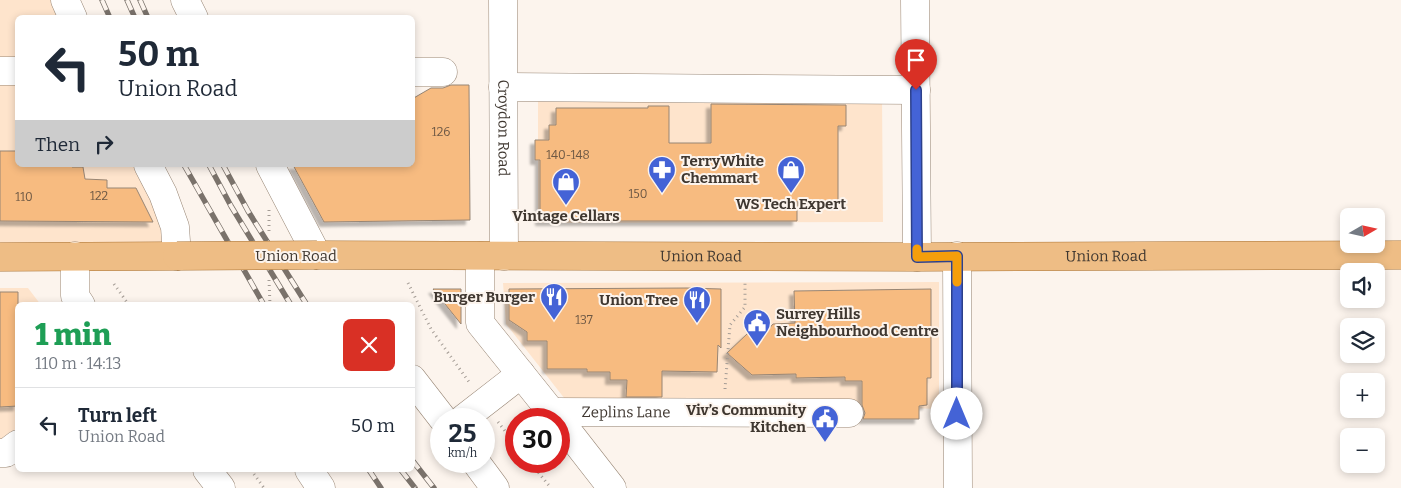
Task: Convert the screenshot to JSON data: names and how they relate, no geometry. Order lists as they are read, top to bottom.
{
  "streets": {
    "main road": ["Union Road"],
    "street": ["Croydon Road", "Zeplins Lane"]
  },
  "crossings": [
    ["Croydon Road", "Union Road"]
  ],
  "places": {
    "pharmacy": ["TerryWhite Chemmart"],
    "shop": ["WS Tech Expert", "Vintage Cellars"],
    "restaurant": ["Burger Burger", "Union Tree"],
    "public building": ["Surrey Hills Neighbourhood Centre", "Viv’s Community Kitchen"]
  },
  "house_numbers": [
    "126",
    "140-148",
    "150",
    "122",
    "110",
    "137"
  ],
  "north": "right",
  "page": {
    "turn": ["50 m", "Union Road"],
    "then": "Then",
    "map_buttons": ["+", "−"],
    "heading": ["1 min", "110 m · 14:13"],
    "list": [
      {
        "name": "Turn left",
        "note": "Union Road",
        "value": "50 m"
      }
    ],
    "speed": "25 km/h",
    "limit": "30"
  }
}
